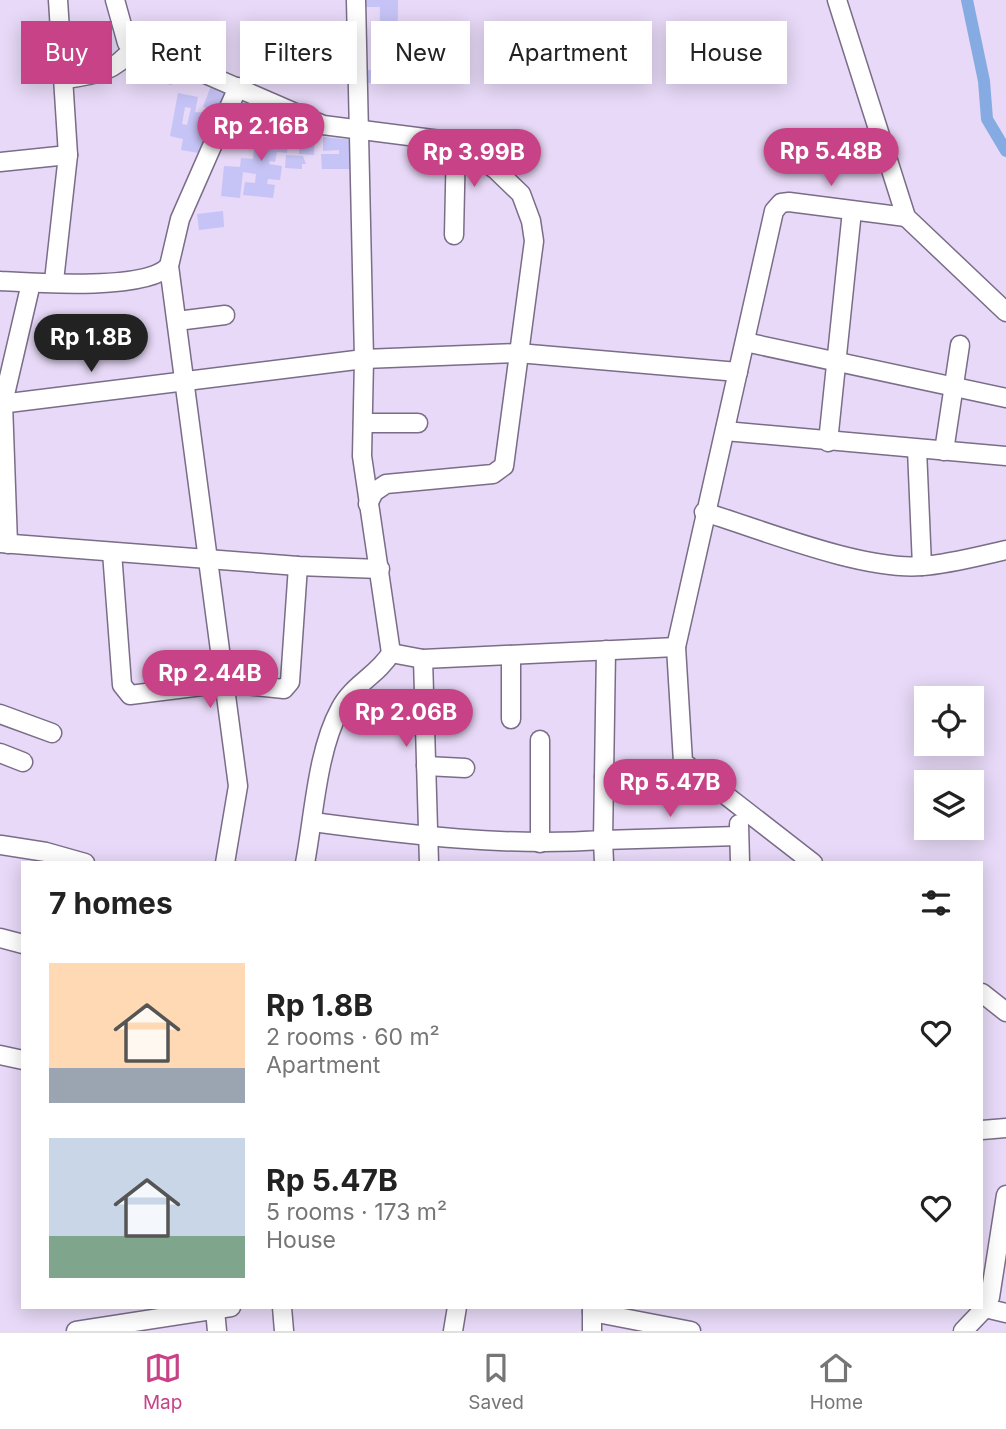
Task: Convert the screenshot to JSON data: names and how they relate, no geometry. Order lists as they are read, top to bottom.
{
  "page": {
    "chip": [
      "Buy",
      "Rent",
      "Filters",
      "New",
      "Apartment",
      "House"
    ],
    "price": [
      "Rp 2.16B",
      "Rp 5.48B",
      "Rp 3.99B",
      "Rp 1.8B",
      "Rp 2.44B",
      "Rp 2.06B",
      "Rp 5.47B"
    ],
    "heading": "7 homes",
    "list": [
      {
        "name": "Rp 1.8B",
        "note": "2 rooms · 60 m² · Apartment"
      },
      {
        "name": "Rp 5.47B",
        "note": "5 rooms · 173 m² · House"
      }
    ],
    "tabs": ["Map", "Saved", "Home"]
  }
}
